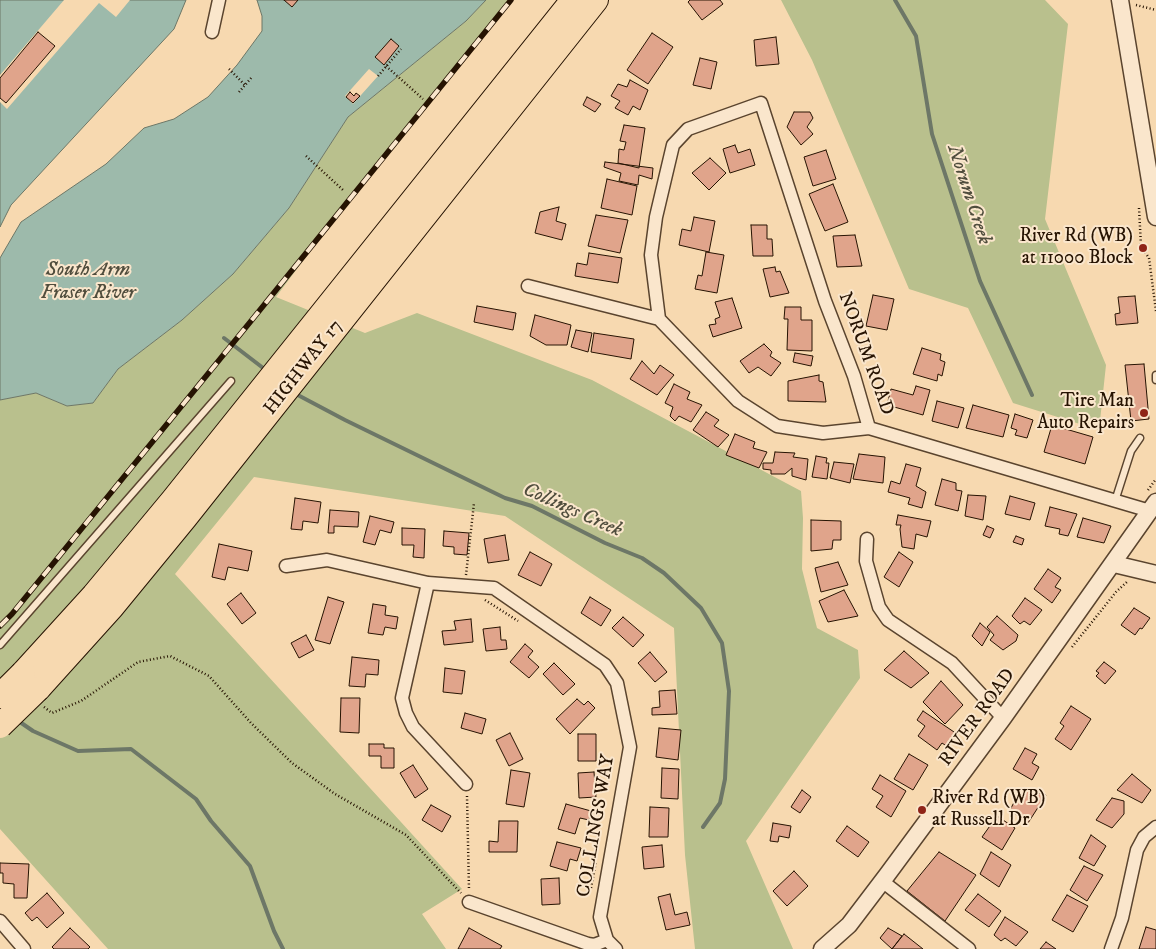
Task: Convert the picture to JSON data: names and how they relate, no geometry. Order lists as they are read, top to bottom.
{
  "streets": {
    "highway": ["HIGHWAY 17"],
    "street": ["NORUM ROAD", "RIVER ROAD", "COLLINGS WAY"]
  },
  "crossings": [
    ["NORUM ROAD", "RIVER ROAD"]
  ],
  "water": ["Norum Creek", "South Arm Fraser River", "Collings Creek"],
  "places": ["River Rd (WB) at 11000 Block", "Tire Man Auto Repairs", "River Rd (WB) at Russell Dr"]
}
